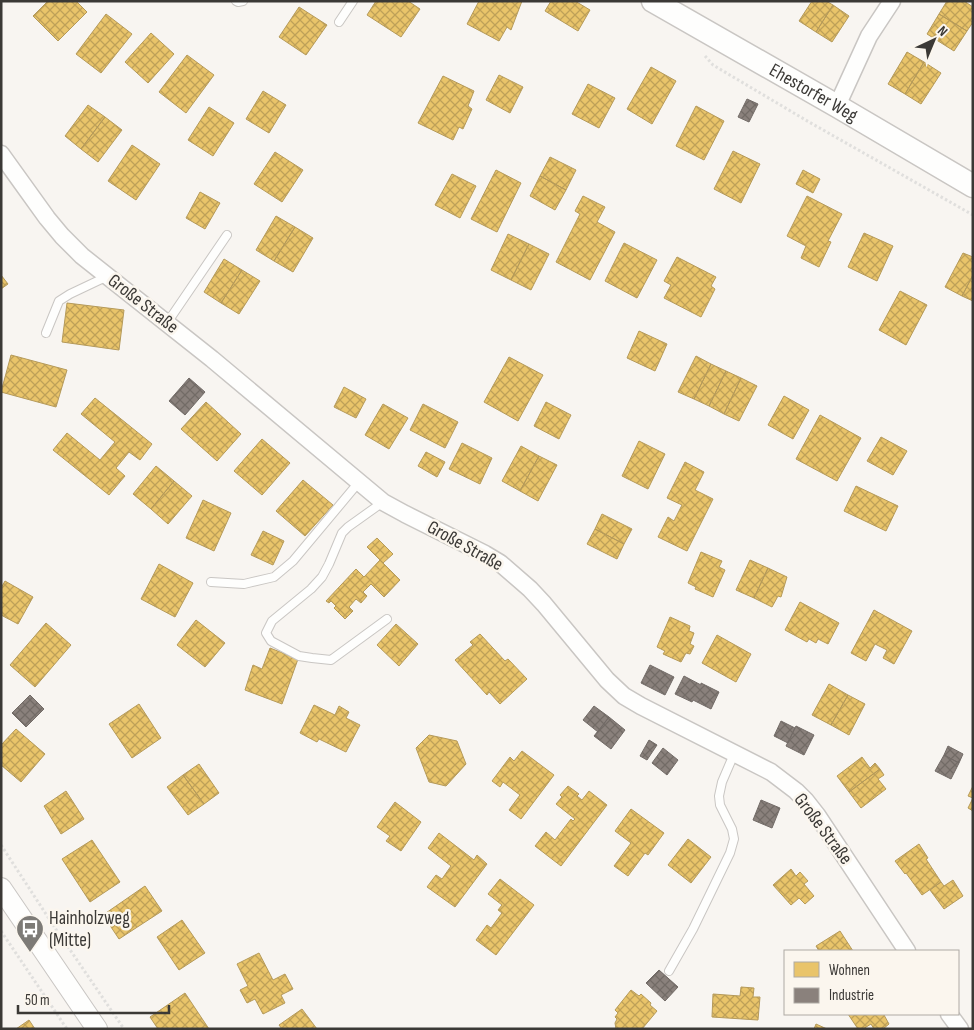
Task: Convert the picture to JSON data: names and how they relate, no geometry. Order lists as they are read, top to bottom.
{
  "streets": {
    "main road": ["Ehestorfer Weg"],
    "street": ["Große Straße"]
  },
  "places": {
    "bus stop": ["Hainholzweg (Mitte)"]
  },
  "legend": ["Wohnen", "Industrie"],
  "scale_bar": "50 m",
  "north": "top right"
}
